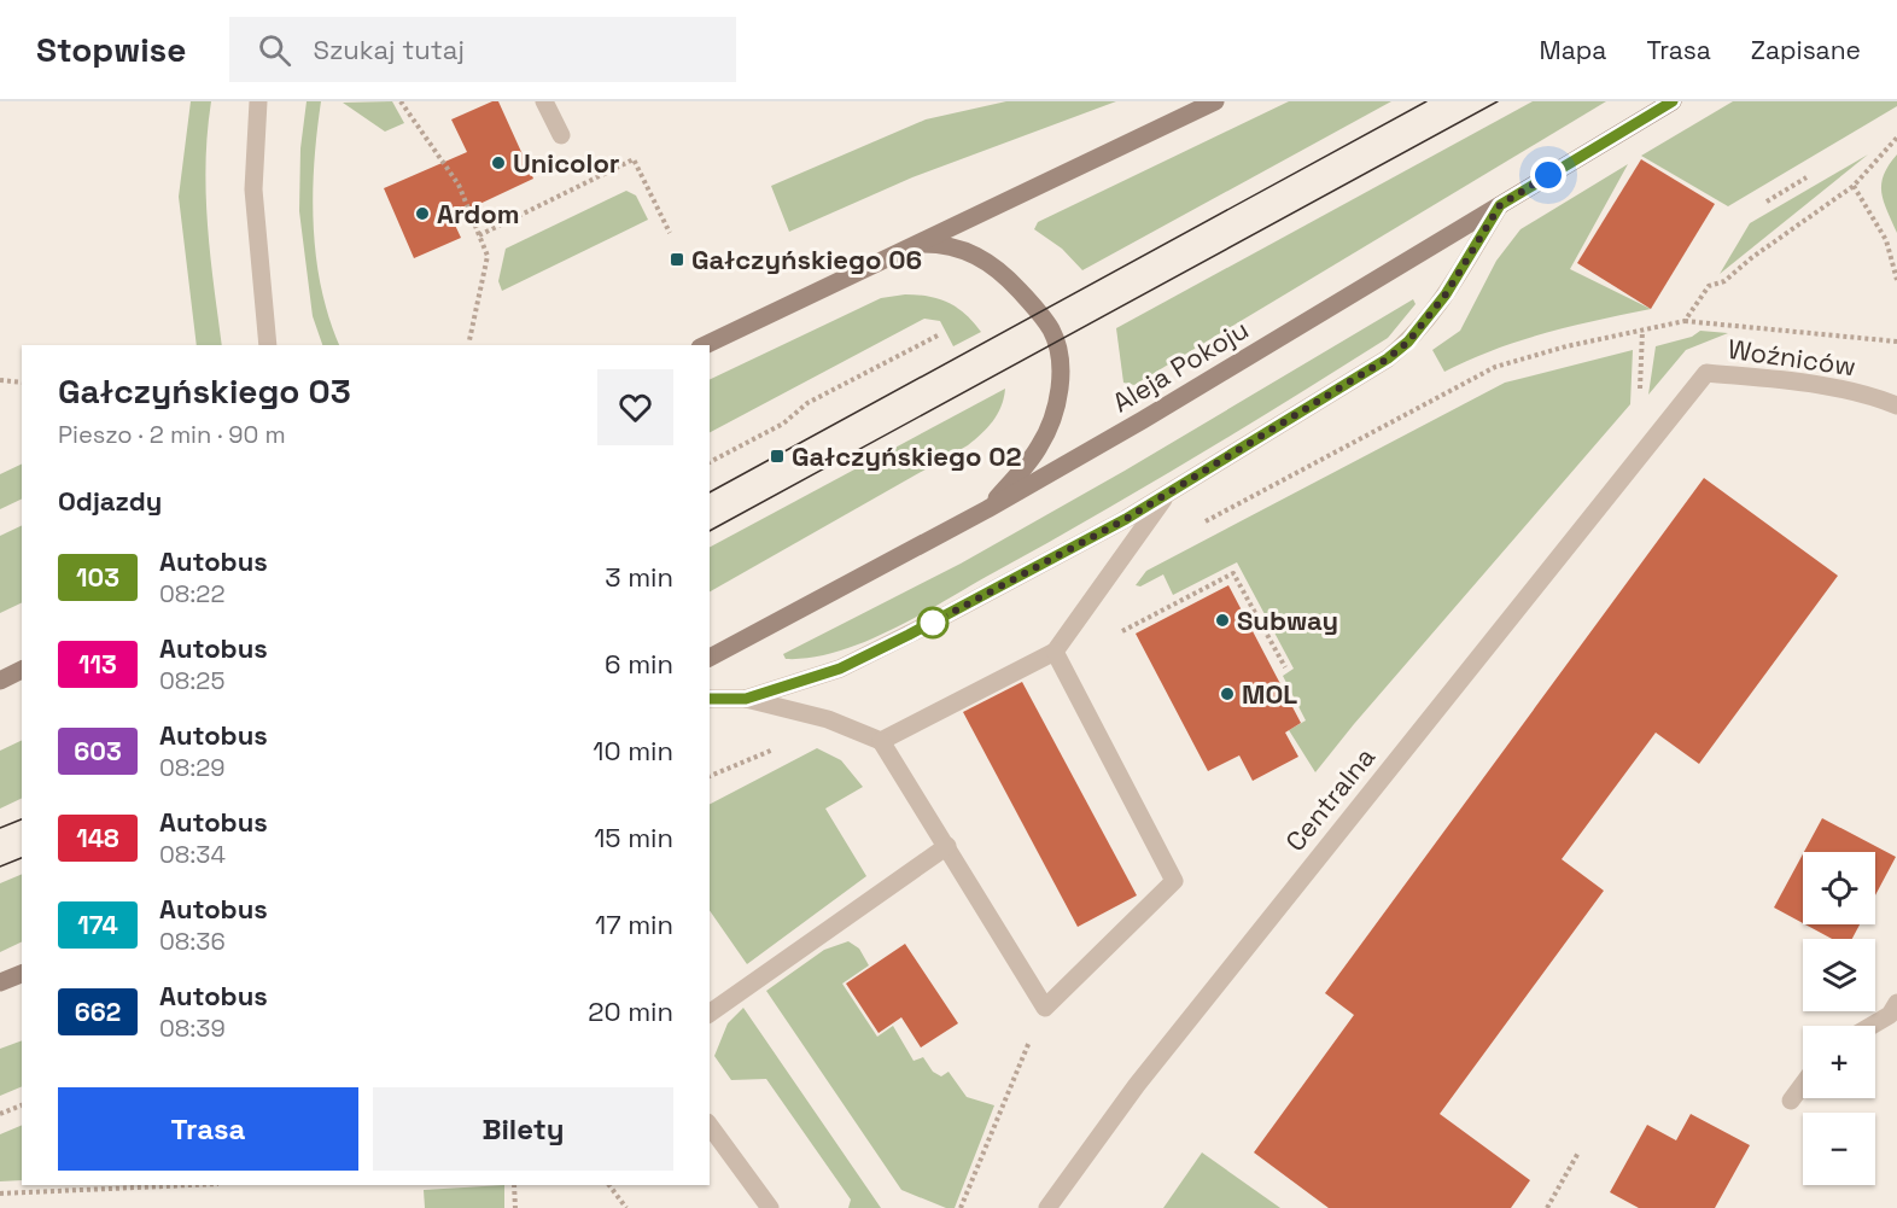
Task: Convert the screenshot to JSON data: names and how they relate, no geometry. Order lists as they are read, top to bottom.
{
  "streets": {
    "main road": ["Aleja Pokoju"],
    "street": ["Woźniców", "Centralna"]
  },
  "crossings": [
    ["Woźniców", "Centralna"]
  ],
  "places": {
    "other": [
      "Unicolor",
      "Ardom",
      "Subway",
      "MOL"
    ],
    "transit": ["Gałczyńskiego 06", "Gałczyńskiego 02"]
  },
  "lines": ["bus line 103"],
  "page": {
    "header": "Stopwise",
    "search": "Szukaj tutaj",
    "nav": ["Mapa", "Trasa", "Zapisane"],
    "heading": [
      ["Gałczyńskiego 03", "Pieszo · 2 min · 90 m"],
      "Odjazdy"
    ],
    "list": [
      {
        "mark": "103",
        "name": "Autobus",
        "note": "08:22",
        "value": "3 min"
      },
      {
        "mark": "113",
        "name": "Autobus",
        "note": "08:25",
        "value": "6 min"
      },
      {
        "mark": "603",
        "name": "Autobus",
        "note": "08:29",
        "value": "10 min"
      },
      {
        "mark": "148",
        "name": "Autobus",
        "note": "08:34",
        "value": "15 min"
      },
      {
        "mark": "174",
        "name": "Autobus",
        "note": "08:36",
        "value": "17 min"
      },
      {
        "mark": "662",
        "name": "Autobus",
        "note": "08:39",
        "value": "20 min"
      }
    ],
    "map_buttons": ["+", "−"],
    "buttons": ["Trasa", "Bilety"]
  }
}
